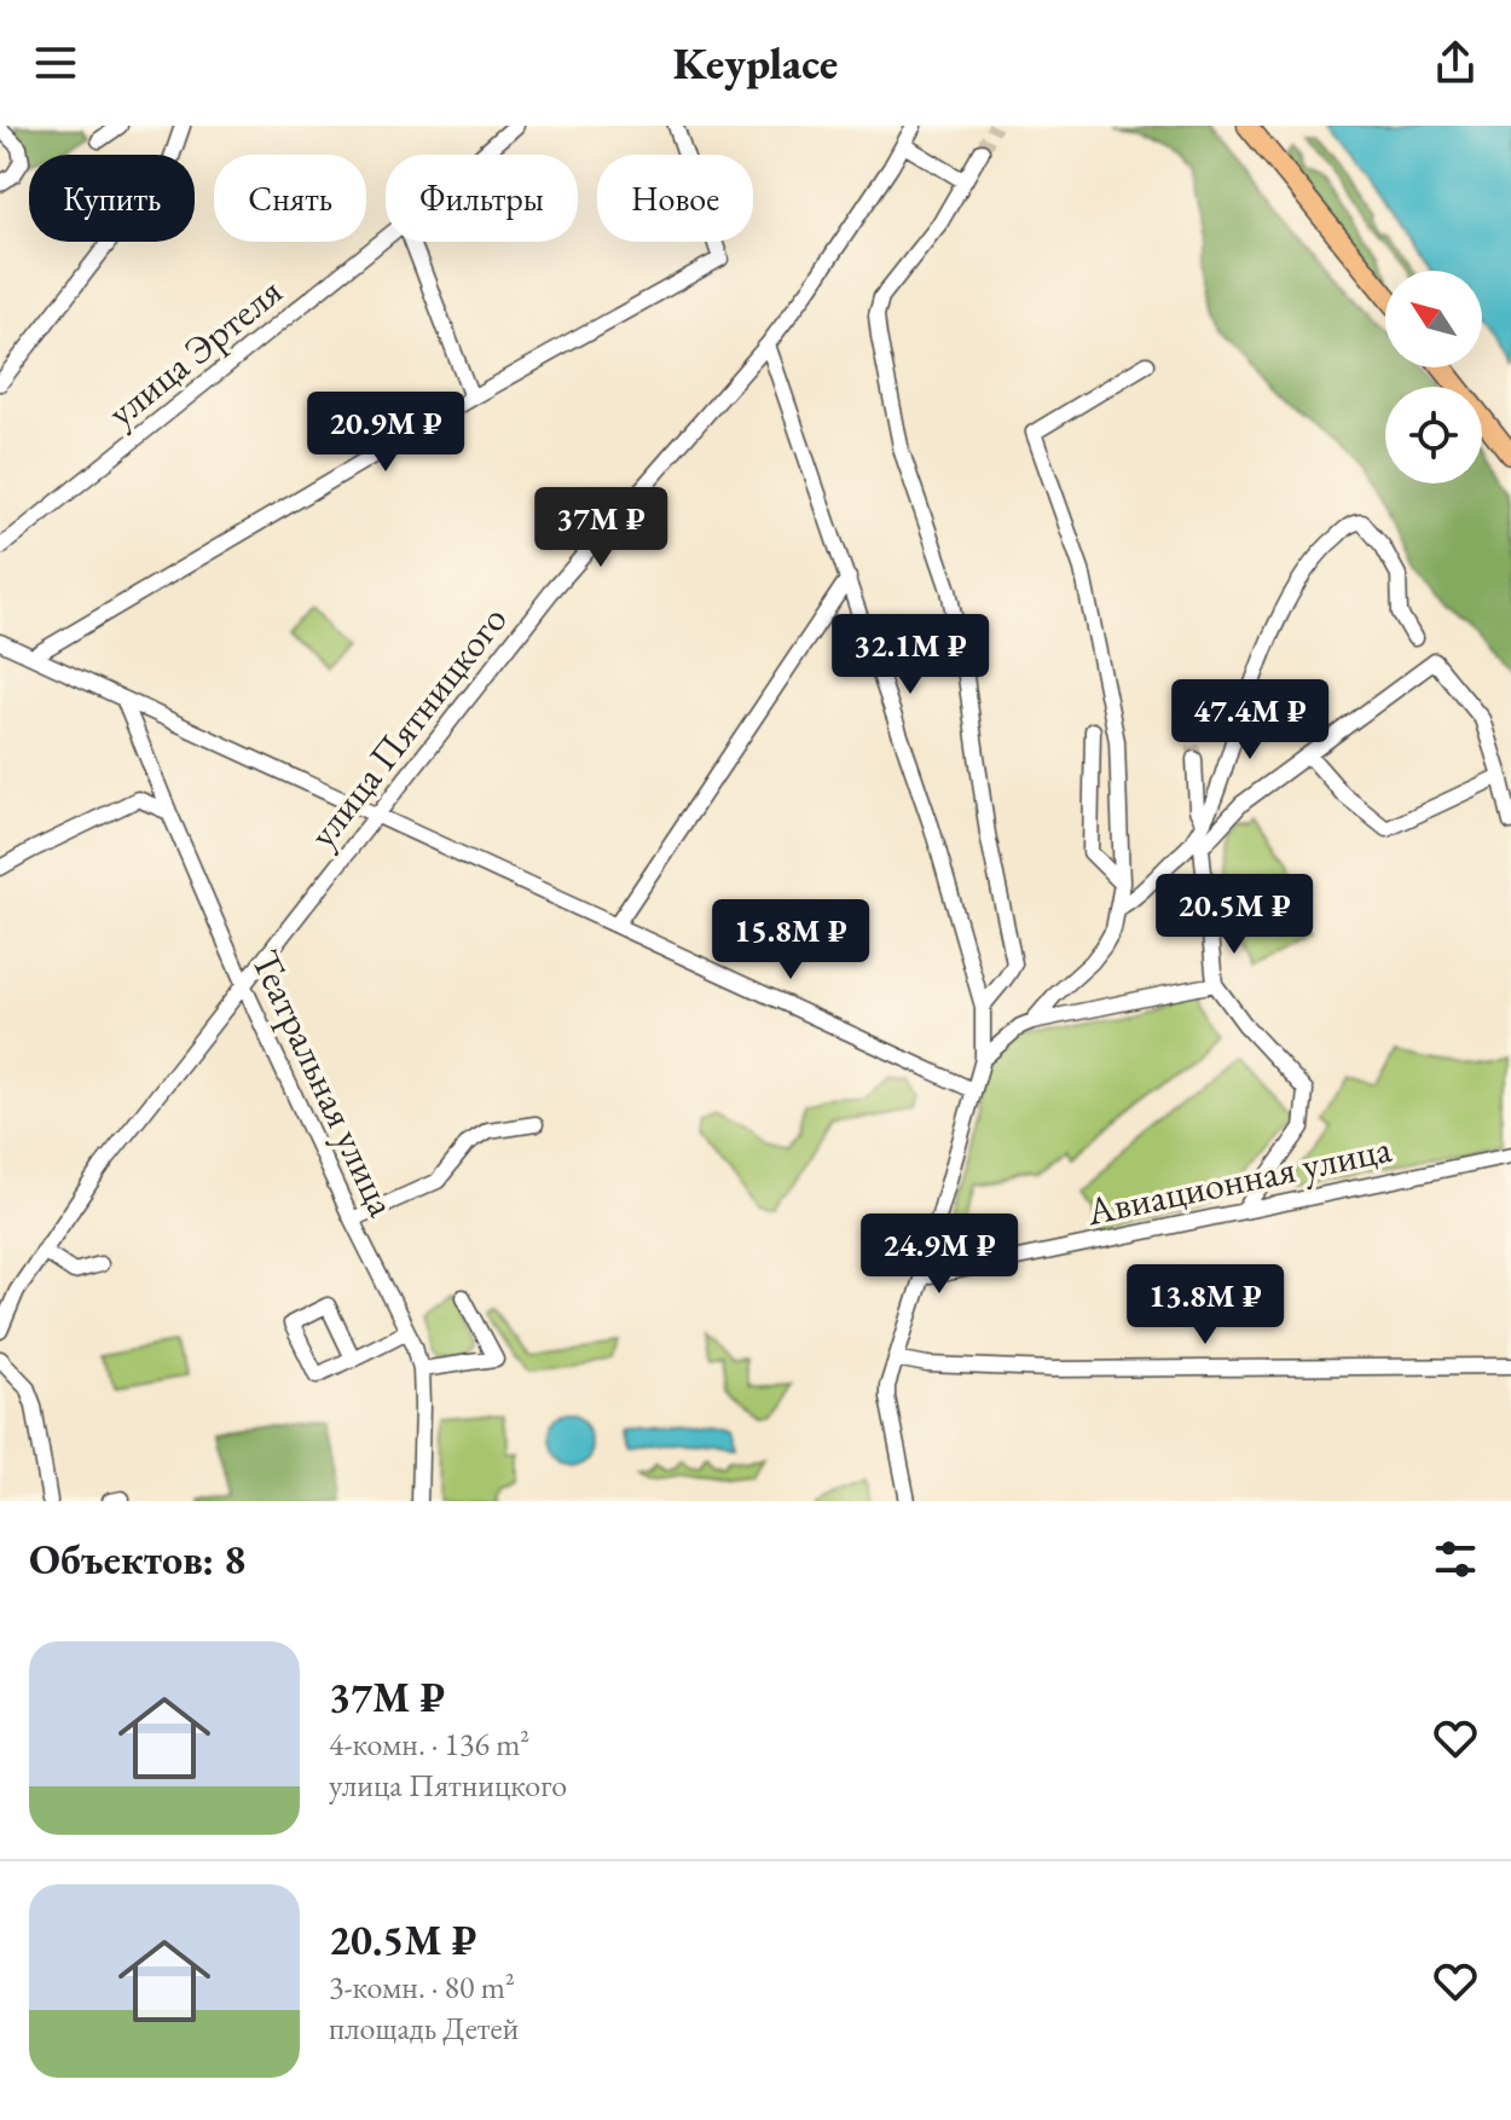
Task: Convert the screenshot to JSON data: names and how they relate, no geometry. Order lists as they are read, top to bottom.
{
  "streets": {
    "street": [
      "улица Эртеля",
      "улица Пятницкого",
      "Театральная улица",
      "Авиационная улица"
    ]
  },
  "crossings": [
    ["улица Пятницкого", "Театральная улица"]
  ],
  "north": "top left",
  "page": {
    "header": "Keyplace",
    "chip": [
      "Купить",
      "Снять",
      "Фильтры",
      "Новое"
    ],
    "price": [
      "20.9M ₽",
      "37M ₽",
      "32.1M ₽",
      "47.4M ₽",
      "20.5M ₽",
      "15.8M ₽",
      "24.9M ₽",
      "13.8M ₽"
    ],
    "heading": "Объектов: 8",
    "list": [
      {
        "name": "37M ₽",
        "note": "4-комн. · 136 m² · улица Пятницкого"
      },
      {
        "name": "20.5M ₽",
        "note": "3-комн. · 80 m² · площадь Детей"
      }
    ]
  }
}
